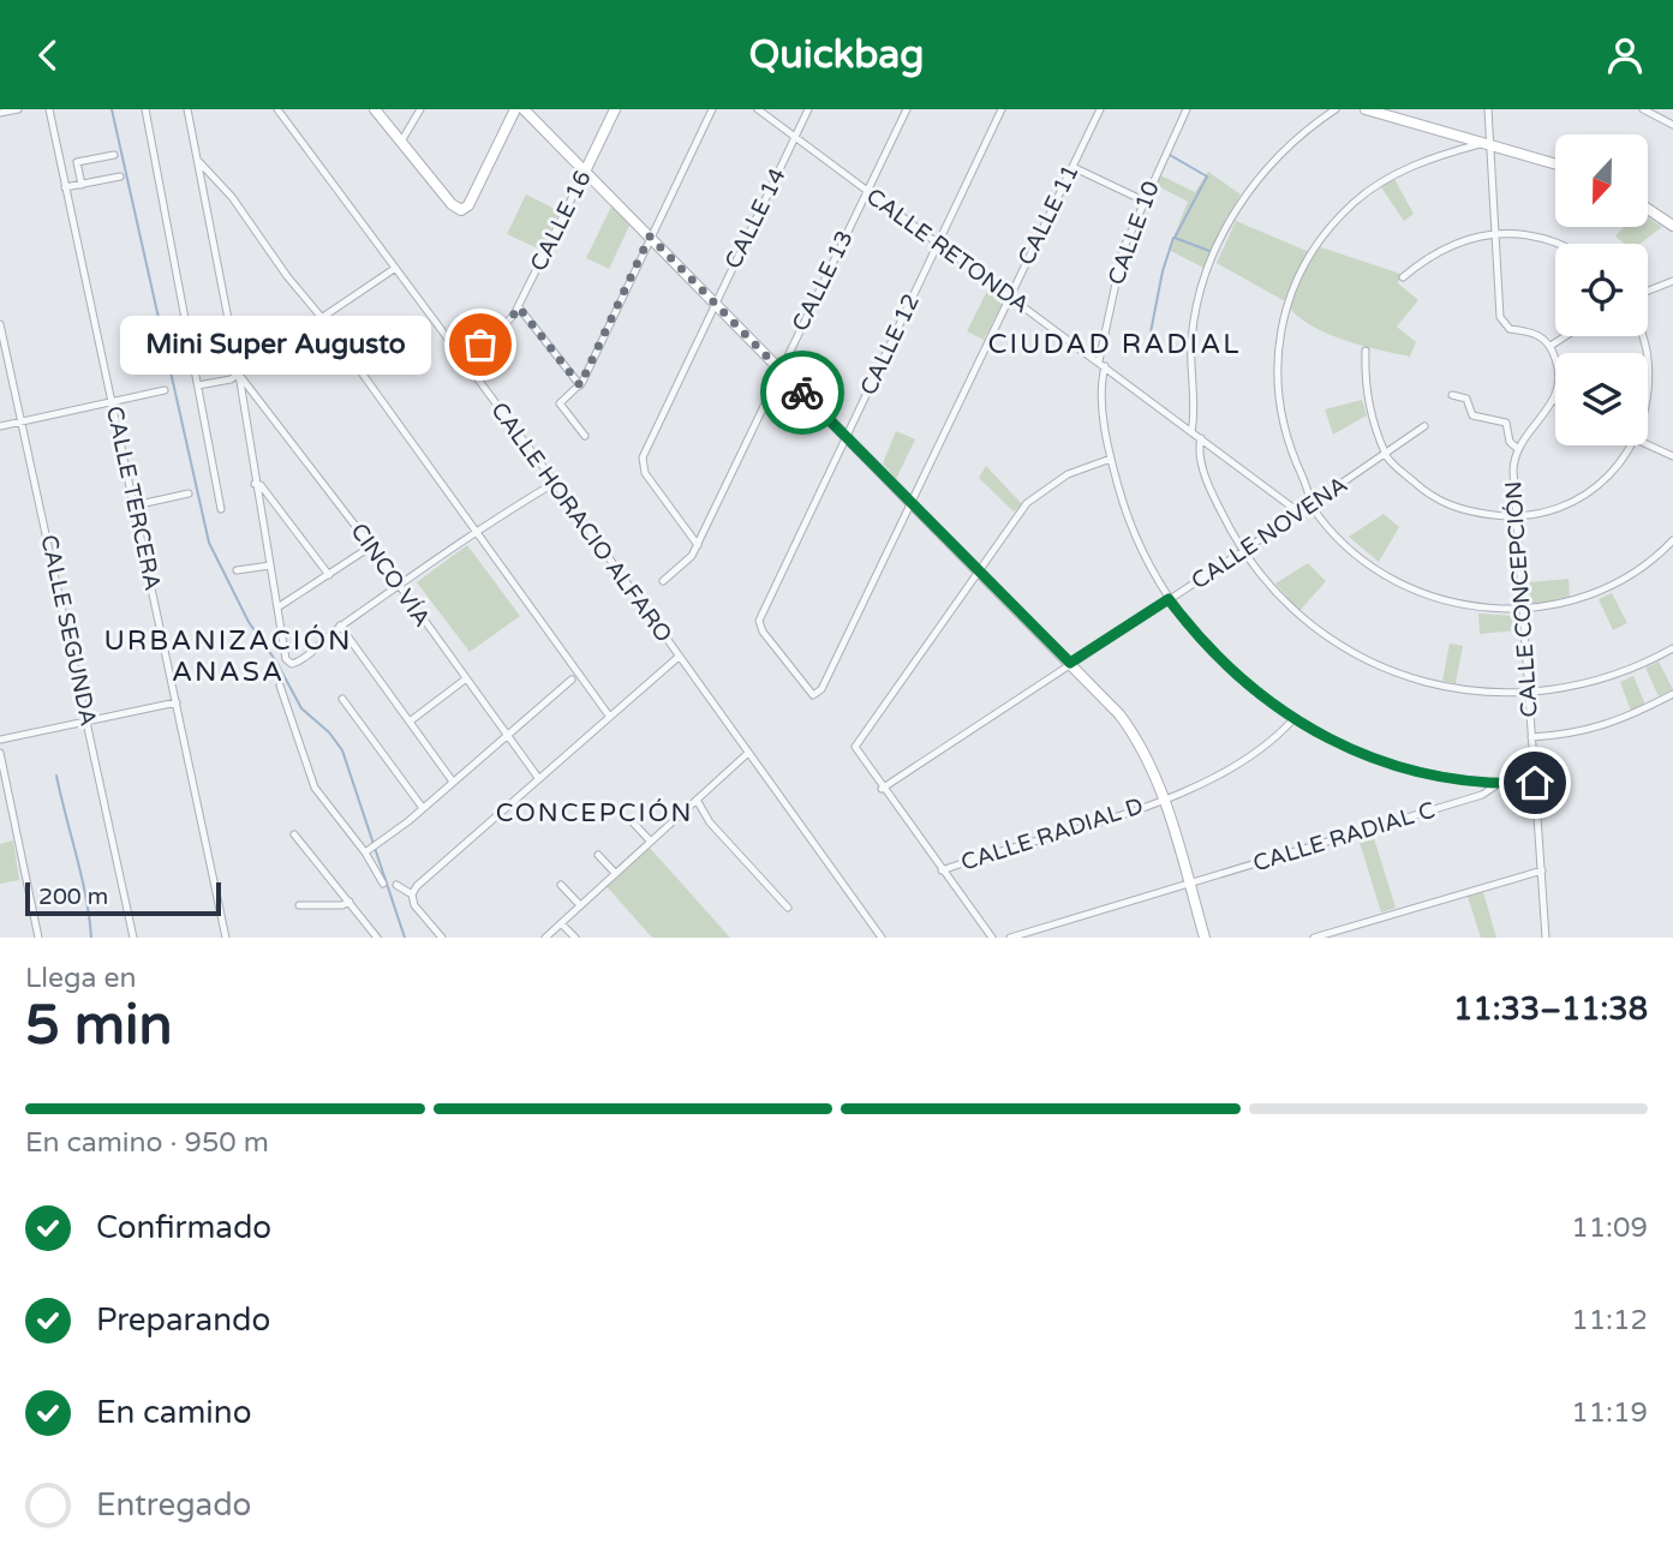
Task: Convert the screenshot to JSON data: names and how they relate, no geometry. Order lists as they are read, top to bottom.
{
  "streets": {
    "street": [
      "CALLE 11",
      "CALLE 14",
      "CALLE 16",
      "CALLE 10",
      "CALLE RETONDA",
      "CALLE 13",
      "CALLE 12",
      "CALLE TERCERA",
      "CALLE HORACIO ALFARO",
      "CALLE NOVENA",
      "CINCO VÍA",
      "CALLE CONCEPCIÓN",
      "CALLE SEGUNDA",
      "CALLE RADIAL D",
      "CALLE RADIAL C"
    ]
  },
  "crossings": [
    ["CALLE 11", "CALLE RETONDA"],
    ["CALLE 11", "CALLE 12"],
    ["CALLE 14", "CALLE RETONDA"],
    ["CALLE 14", "CALLE 13"],
    ["CALLE 16", "CALLE HORACIO ALFARO"],
    ["CALLE 10", "CALLE RETONDA"],
    ["CALLE 10", "CALLE NOVENA"],
    ["CALLE 10", "CALLE RADIAL D"],
    ["CALLE 10", "CALLE RADIAL C"],
    ["CALLE RETONDA", "CALLE 13"],
    ["CALLE RETONDA", "CALLE 12"],
    ["CALLE RETONDA", "CALLE NOVENA"]
  ],
  "districts": ["CIUDAD RADIAL", "URBANIZACIÓN ANASA", "CONCEPCIÓN"],
  "places": ["Mini Super Augusto"],
  "scale_bar": "200 m",
  "north": "bottom",
  "page": {
    "header": "Quickbag",
    "bubble": "Mini Super Augusto",
    "scale": "200 m",
    "heading": ["5 min", "Llega en", "11:33–11:38"],
    "bar": "En camino · 950 m",
    "list": [
      ["Confirmado", "11:09"],
      ["Preparando", "11:12"],
      ["En camino", "11:19"],
      "Entregado"
    ]
  }
}
